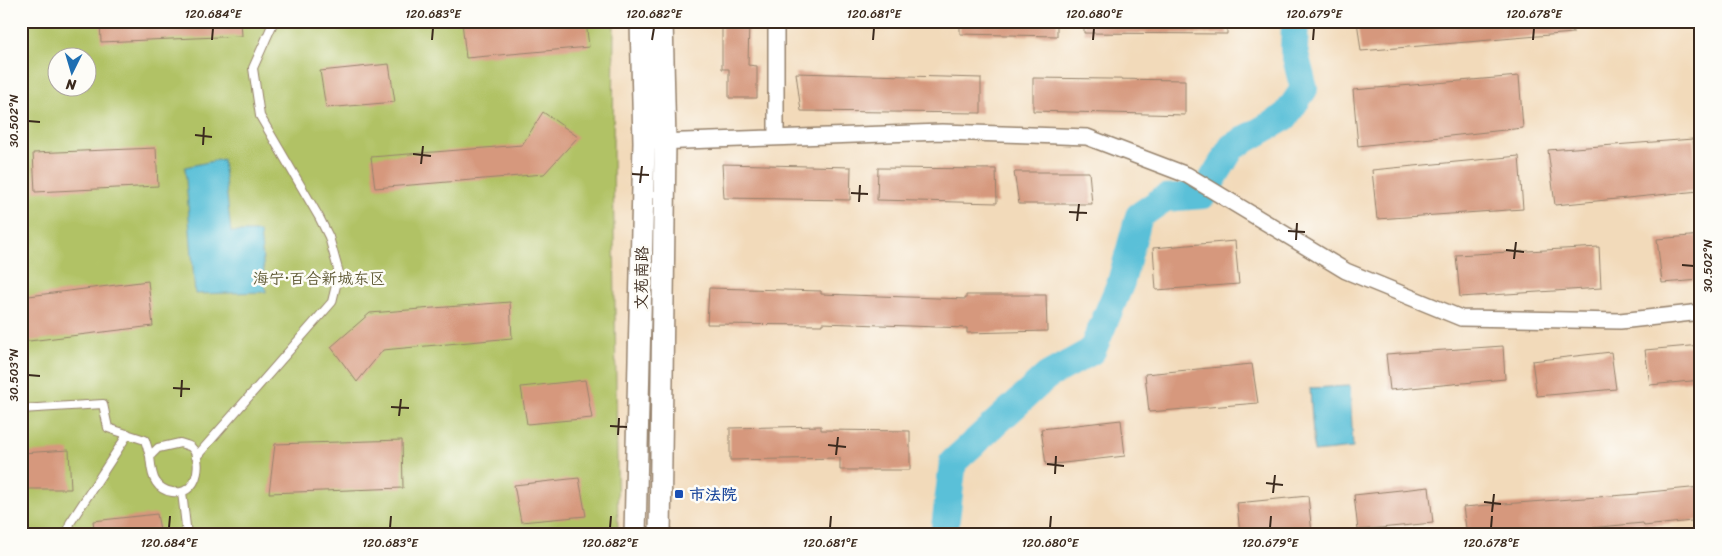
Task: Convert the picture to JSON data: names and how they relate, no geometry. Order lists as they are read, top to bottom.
{
  "streets": {
    "main road": ["文苑南路"]
  },
  "parks": ["海宁·百合新城东区"],
  "places": {
    "transit": ["市法院"]
  },
  "north": "bottom",
  "coordinates": [
    "120.684°E",
    "120.683°E",
    "120.682°E",
    "120.681°E",
    "120.680°E",
    "120.679°E",
    "120.678°E",
    "30.502°N",
    "30.503°N"
  ]
}
